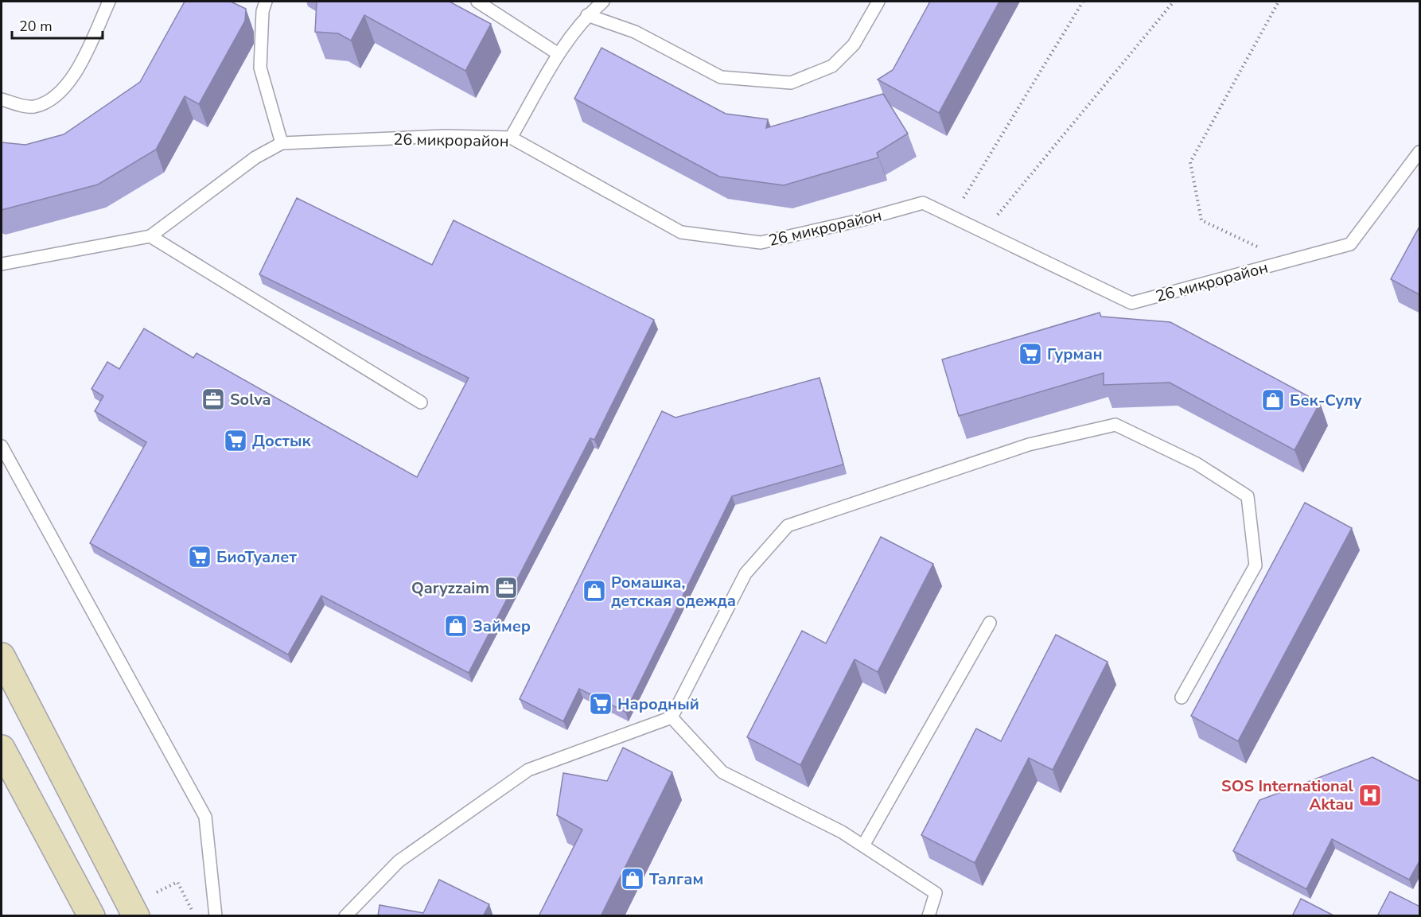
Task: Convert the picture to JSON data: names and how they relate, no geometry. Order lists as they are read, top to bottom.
{
  "streets": {
    "lane": ["26 микрорайон"]
  },
  "places": {
    "supermarket": [
      "Гурман",
      "Достык",
      "БиоТуалет",
      "Народный"
    ],
    "office": ["Solva", "Qaryzzaim"],
    "shop": [
      "Бек-Сулу",
      "Ромашка, детская одежда",
      "Займер",
      "Талгам"
    ],
    "hospital": ["SOS International Aktau"]
  },
  "scale_bar": "20 m"
}
